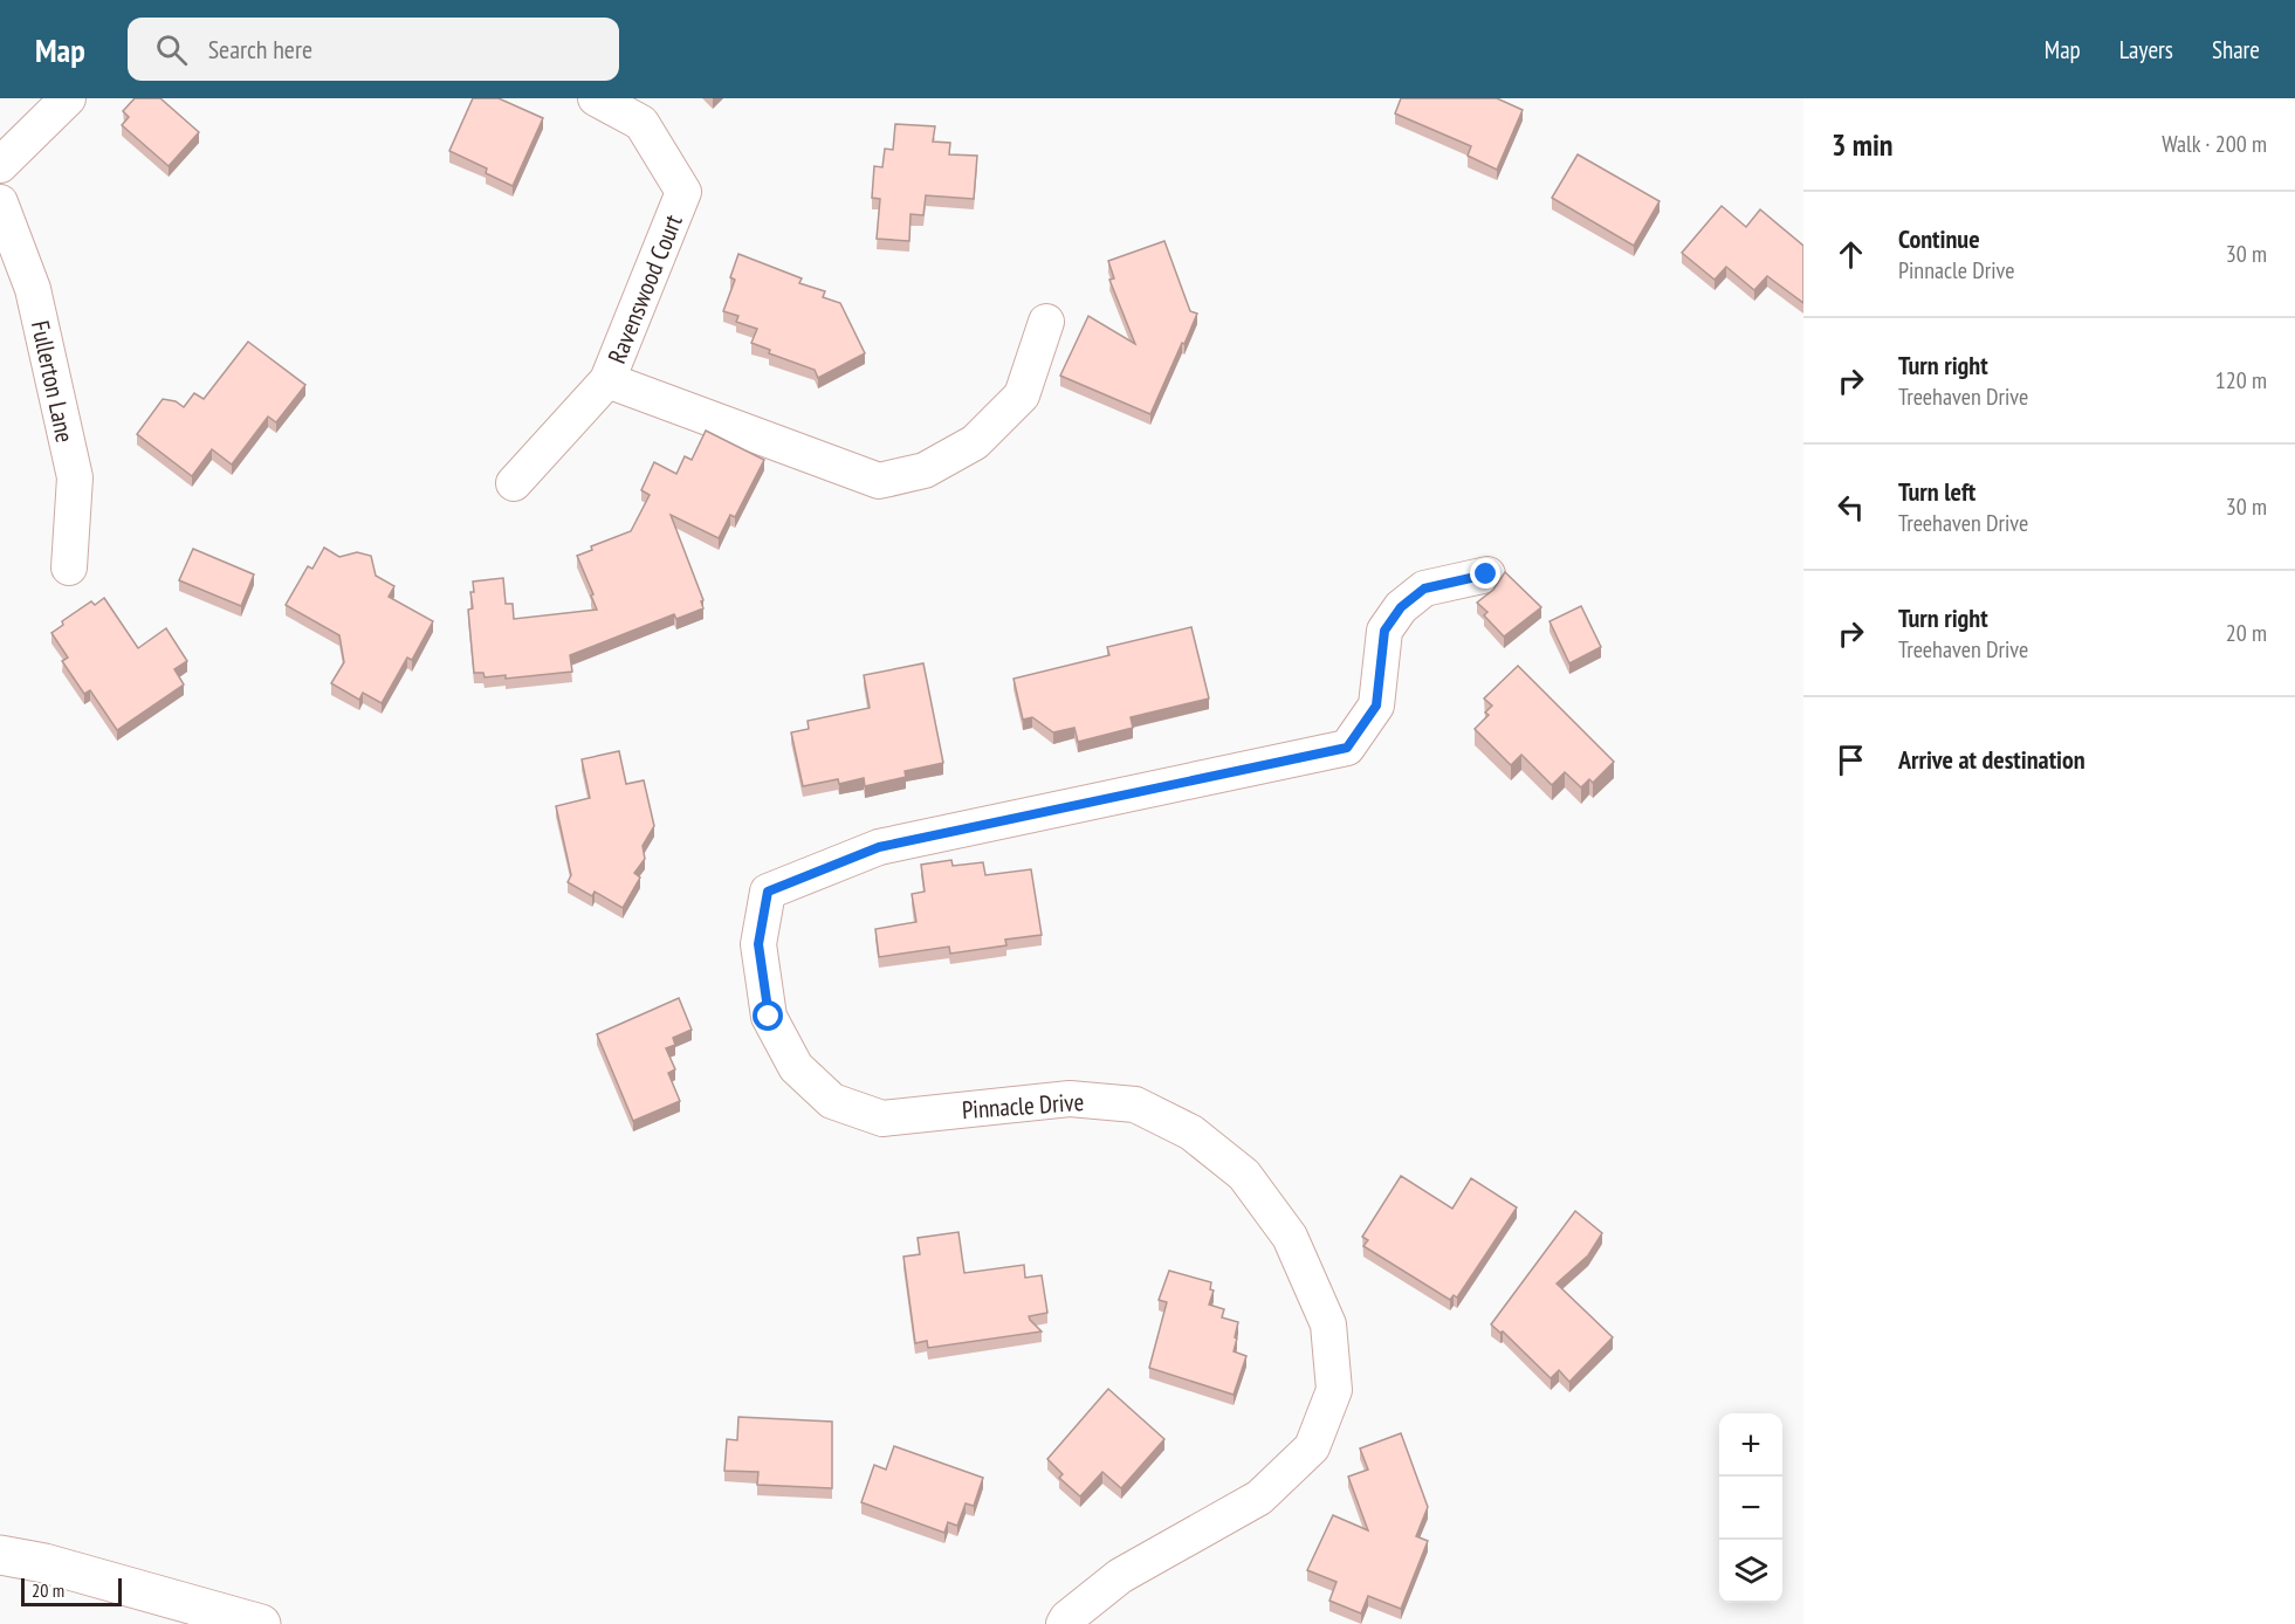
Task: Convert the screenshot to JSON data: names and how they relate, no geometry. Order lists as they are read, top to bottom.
{
  "streets": {
    "street": ["Ravenswood Court", "Fullerton Lane", "Pinnacle Drive"]
  },
  "scale_bar": "20 m",
  "page": {
    "header": "Map",
    "search": "Search here",
    "nav": ["Map", "Layers", "Share"],
    "heading": ["3 min", "Walk · 200 m"],
    "list": [
      ["Continue", "Pinnacle Drive", "30 m"],
      ["Turn right", "Treehaven Drive", "120 m"],
      ["Turn left", "Treehaven Drive", "30 m"],
      ["Turn right", "Treehaven Drive", "20 m"],
      "Arrive at destination"
    ],
    "map_buttons": ["+", "−"],
    "scale": "20 m"
  }
}
